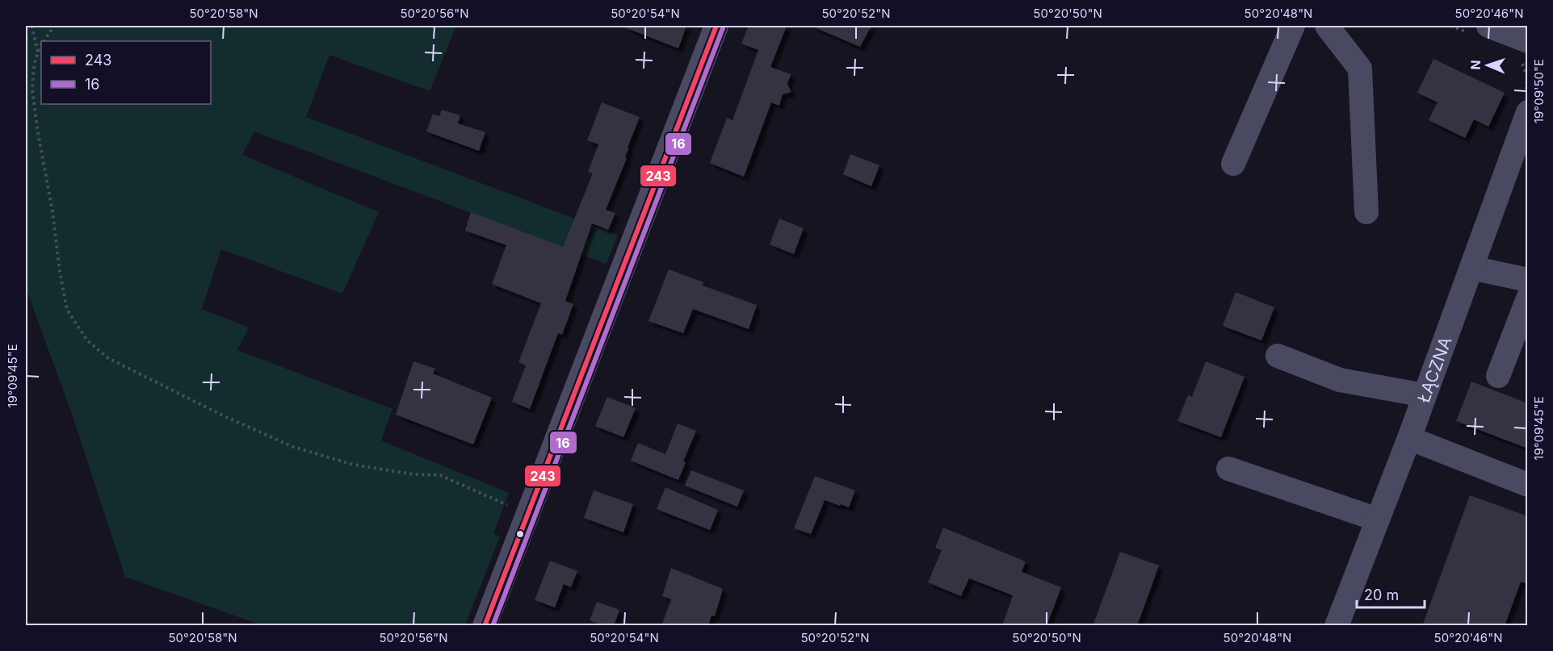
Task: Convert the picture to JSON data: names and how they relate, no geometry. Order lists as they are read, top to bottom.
{
  "streets": {
    "street": ["ŁĄCZNA"]
  },
  "lines": ["transit line 243", "transit line 16"],
  "legend": ["243", "16"],
  "scale_bar": "20 m",
  "north": "left",
  "coordinates": [
    "50°20'58\"N",
    "50°20'56\"N",
    "50°20'54\"N",
    "50°20'52\"N",
    "50°20'50\"N",
    "50°20'48\"N",
    "50°20'46\"N",
    "19°09'50\"E",
    "19°09'45\"E"
  ]
}
